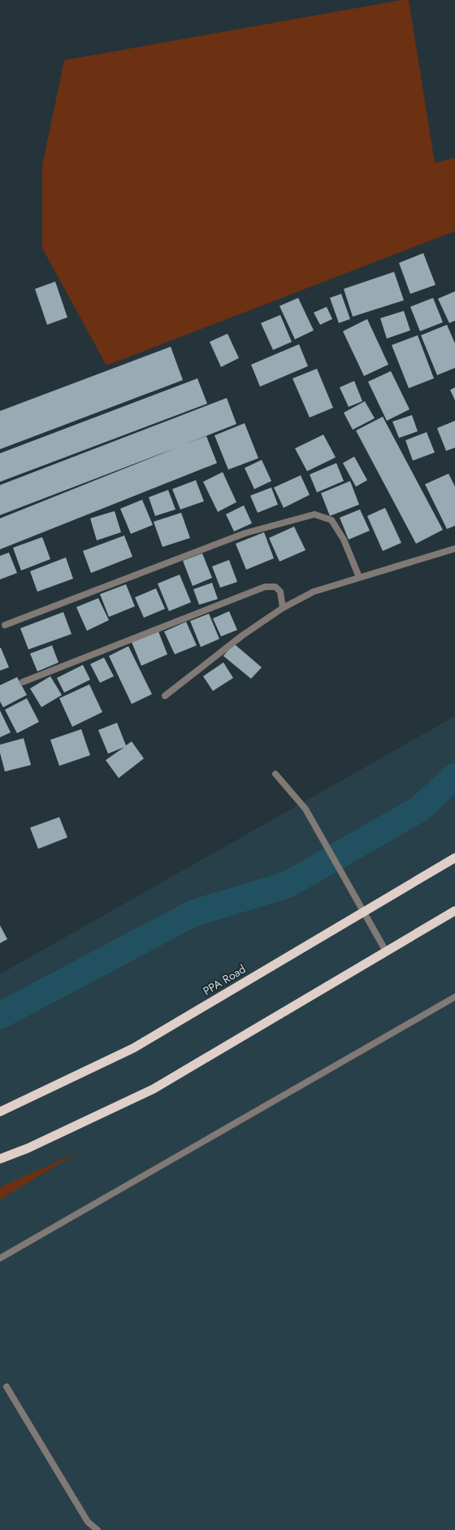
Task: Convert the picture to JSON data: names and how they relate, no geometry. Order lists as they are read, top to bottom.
{
  "streets": {
    "highway": ["PPA Road"]
  }
}
